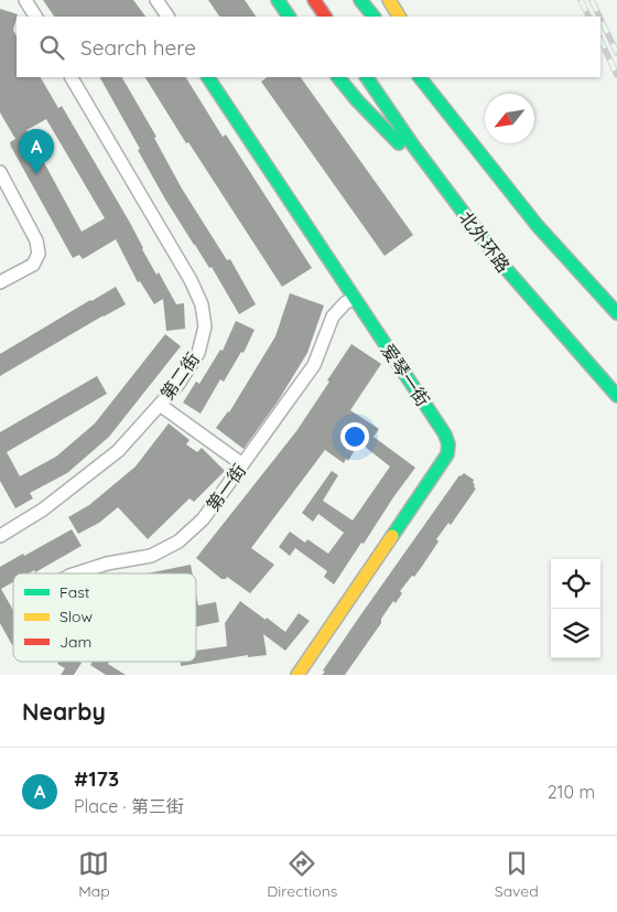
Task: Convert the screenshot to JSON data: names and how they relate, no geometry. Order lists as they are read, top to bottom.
{
  "streets": {
    "main road": ["北外环路", "爱琴一街"],
    "street": ["第二街", "第一街"]
  },
  "crossings": [
    ["爱琴一街", "第一街"]
  ],
  "legend": ["Fast", "Slow", "Jam"],
  "north": "bottom left",
  "page": {
    "search": "Search here",
    "pins": "A",
    "heading": "Nearby",
    "list": [
      {
        "mark": "A",
        "name": "#173",
        "note": "Place · 第三街",
        "value": "210 m"
      }
    ],
    "nav": ["Map", "Directions", "Saved"]
  }
}
